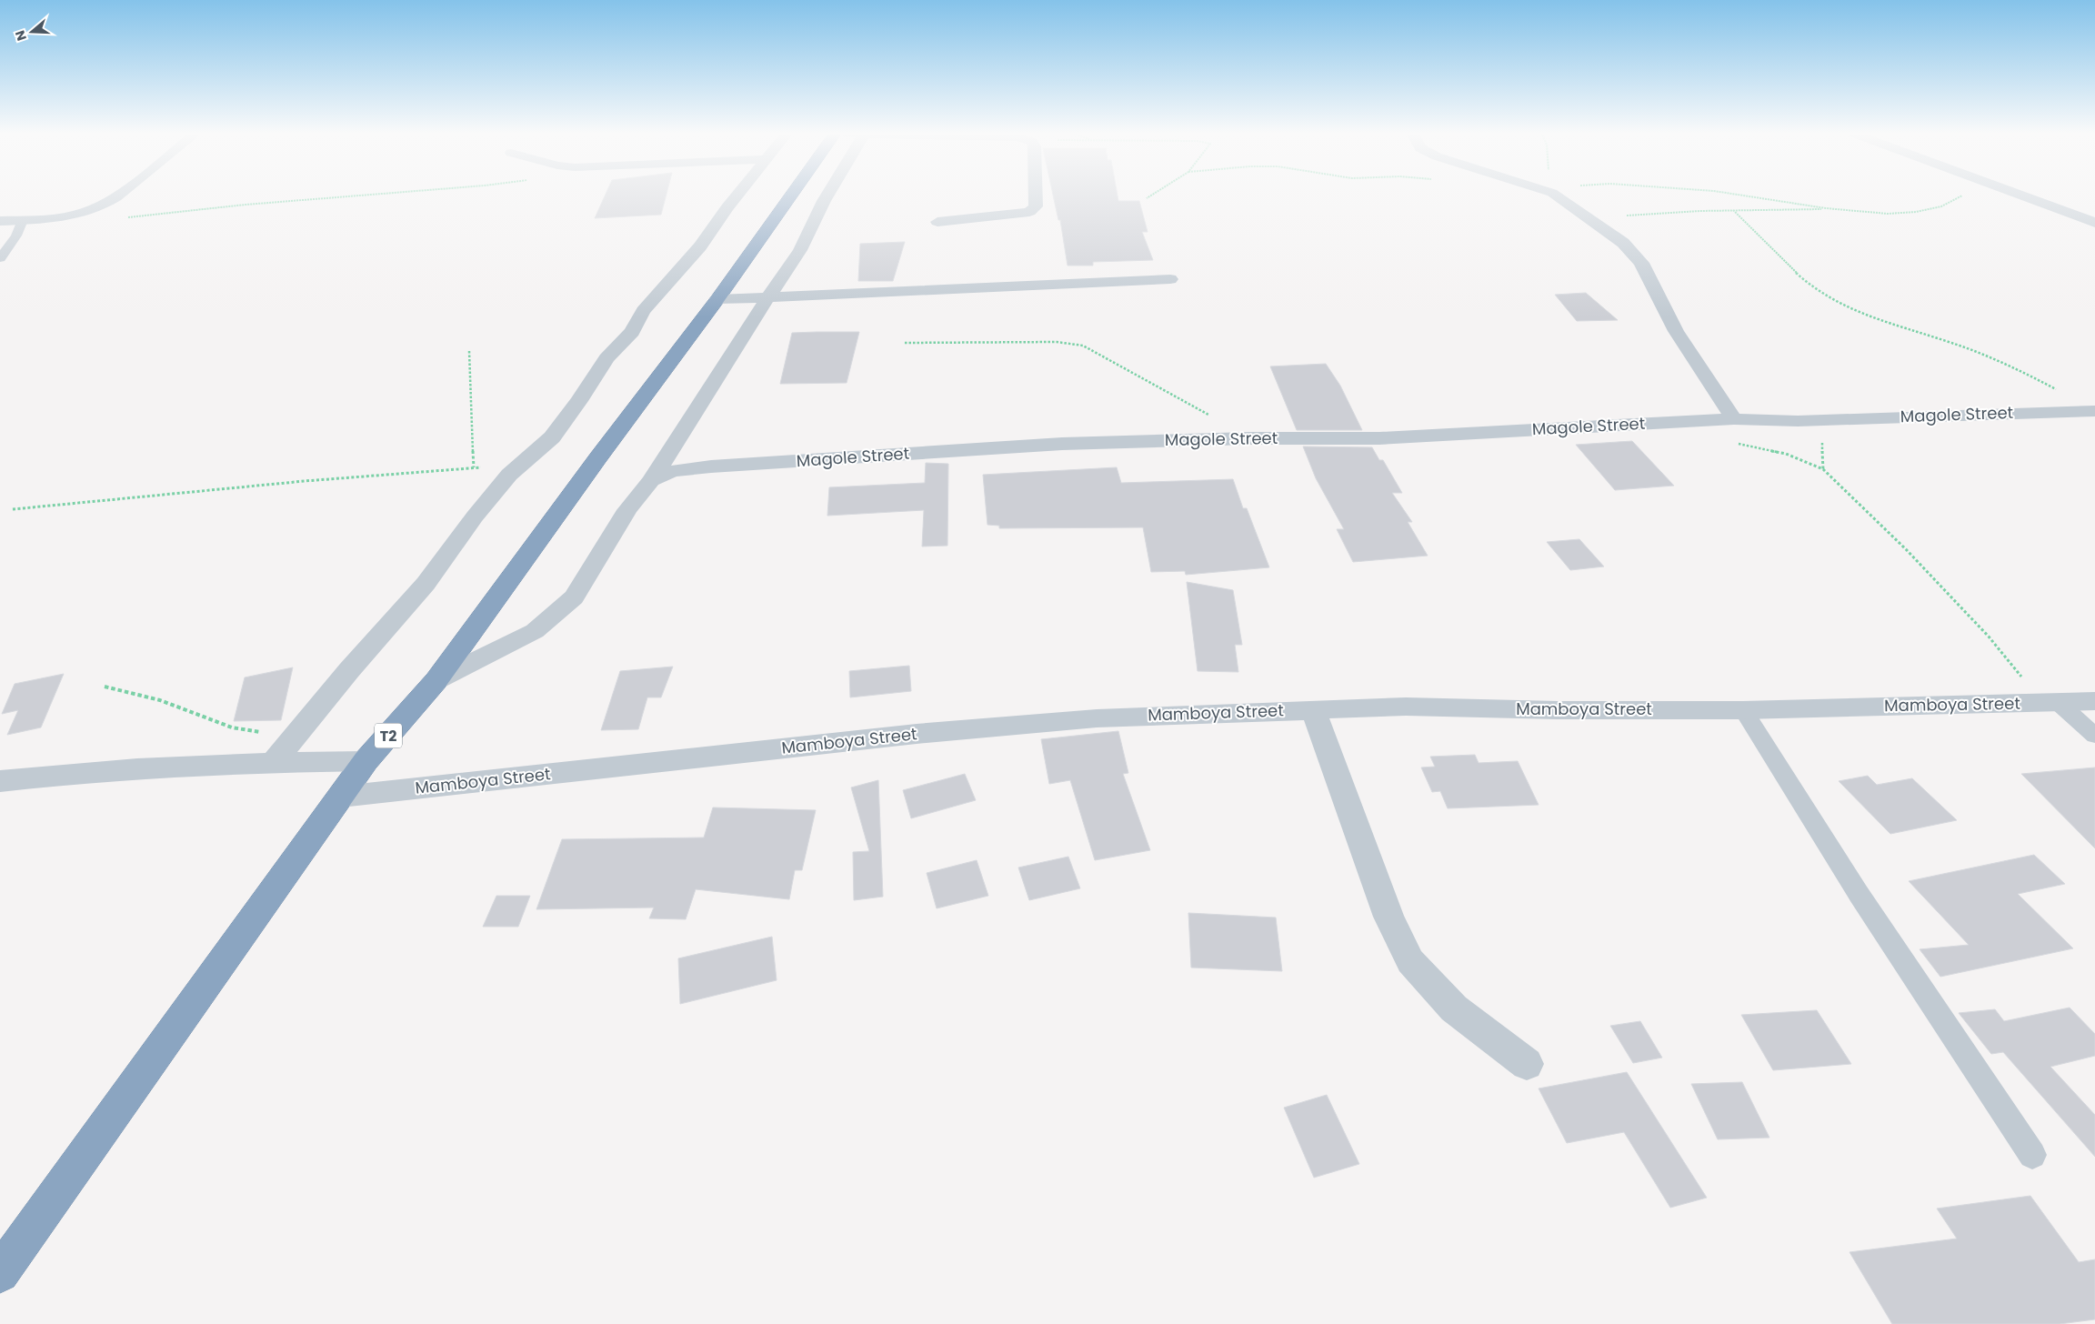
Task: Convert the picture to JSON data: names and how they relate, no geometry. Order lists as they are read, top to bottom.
{
  "streets": {
    "highway": ["T2"],
    "street": ["Magole Street", "Mamboya Street"]
  },
  "crossings": [
    ["Magole Street", "T2"],
    ["Mamboya Street", "T2"]
  ],
  "north": "left"
}
